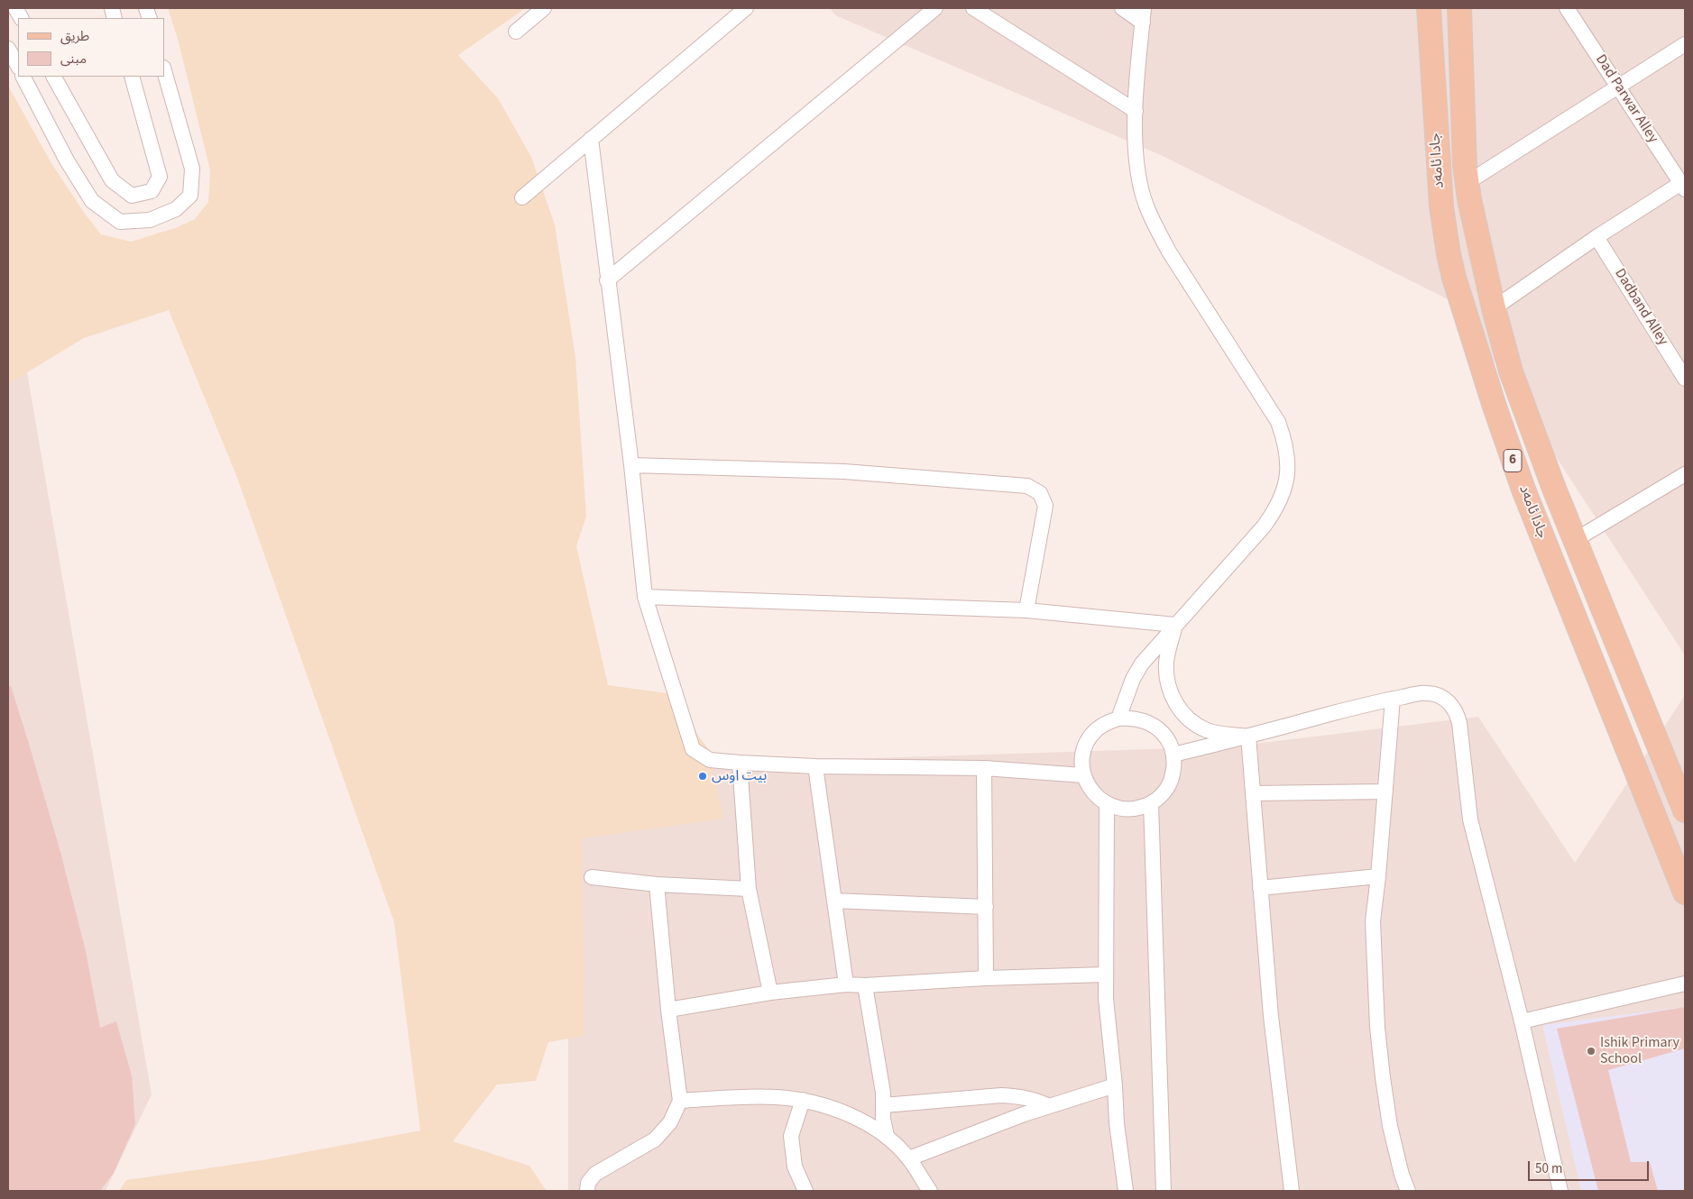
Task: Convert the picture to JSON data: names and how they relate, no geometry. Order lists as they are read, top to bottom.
{
  "streets": {
    "main road": ["جادا ئامەد", "6"],
    "street": ["Dad Parwar Alley", "Dadband Alley"]
  },
  "places": ["بيت اوس", "Ishik Primary School"],
  "legend": ["طريق", "مبنى"],
  "scale_bar": "50 m"
}
